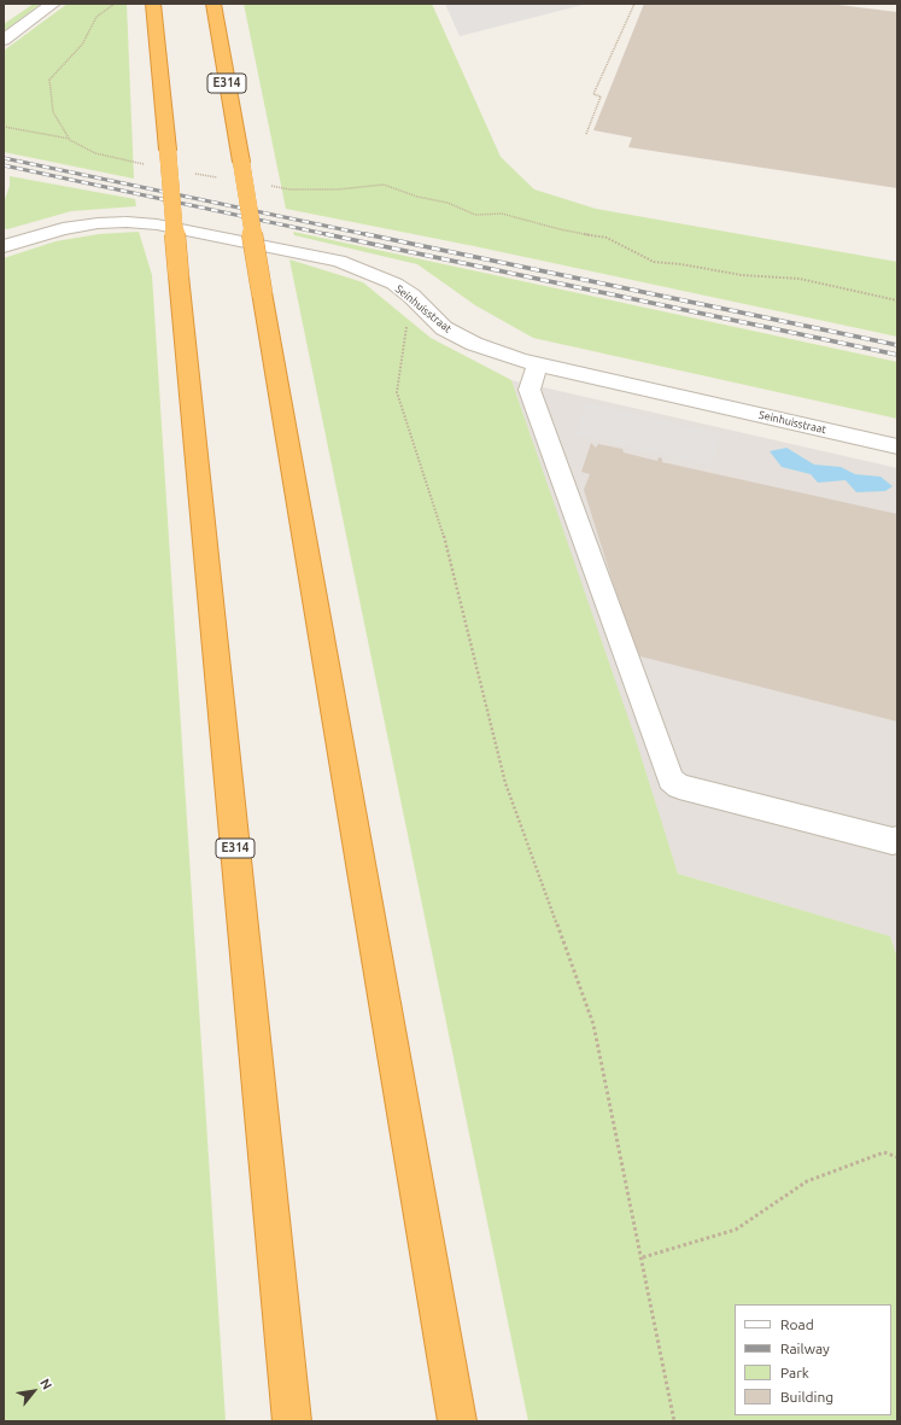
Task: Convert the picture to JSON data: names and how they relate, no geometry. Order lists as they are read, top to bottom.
{
  "streets": {
    "highway": ["E314"],
    "street": ["Seinhuisstraat"]
  },
  "legend": [
    "Road",
    "Railway",
    "Park",
    "Building"
  ],
  "north": "top right"
}
